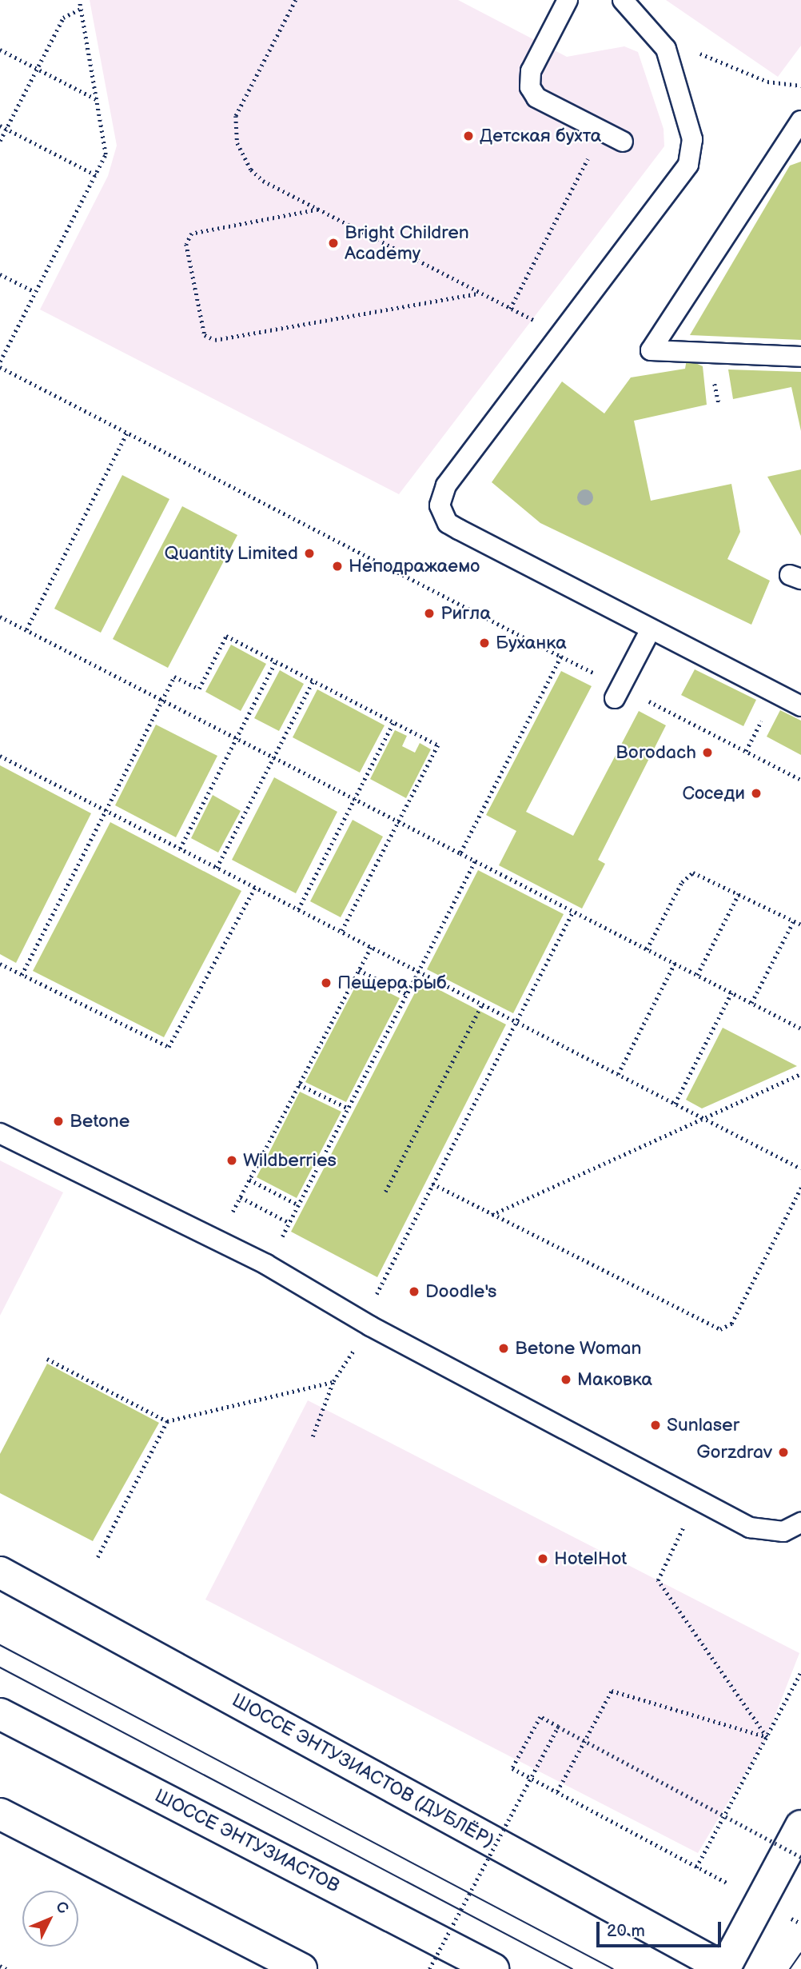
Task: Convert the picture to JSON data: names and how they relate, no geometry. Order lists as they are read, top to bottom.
{
  "streets": {
    "main road": ["ШОССЕ ЭНТУЗИАСТОВ (ДУБЛЁР)", "ШОССЕ ЭНТУЗИАСТОВ"]
  },
  "places": [
    "Детская бухта",
    "Bright Children Academy",
    "Quantity Limited",
    "Неподражаемо",
    "Ригла",
    "Буханка",
    "Borodach",
    "Соседи",
    "Пещера рыб",
    "Betone",
    "Wildberries",
    "Doodle's",
    "Betone Woman",
    "Маковка",
    "Sunlaser",
    "Gorzdrav",
    "HotelHot"
  ],
  "scale_bar": "20 m",
  "north": "top right"
}
